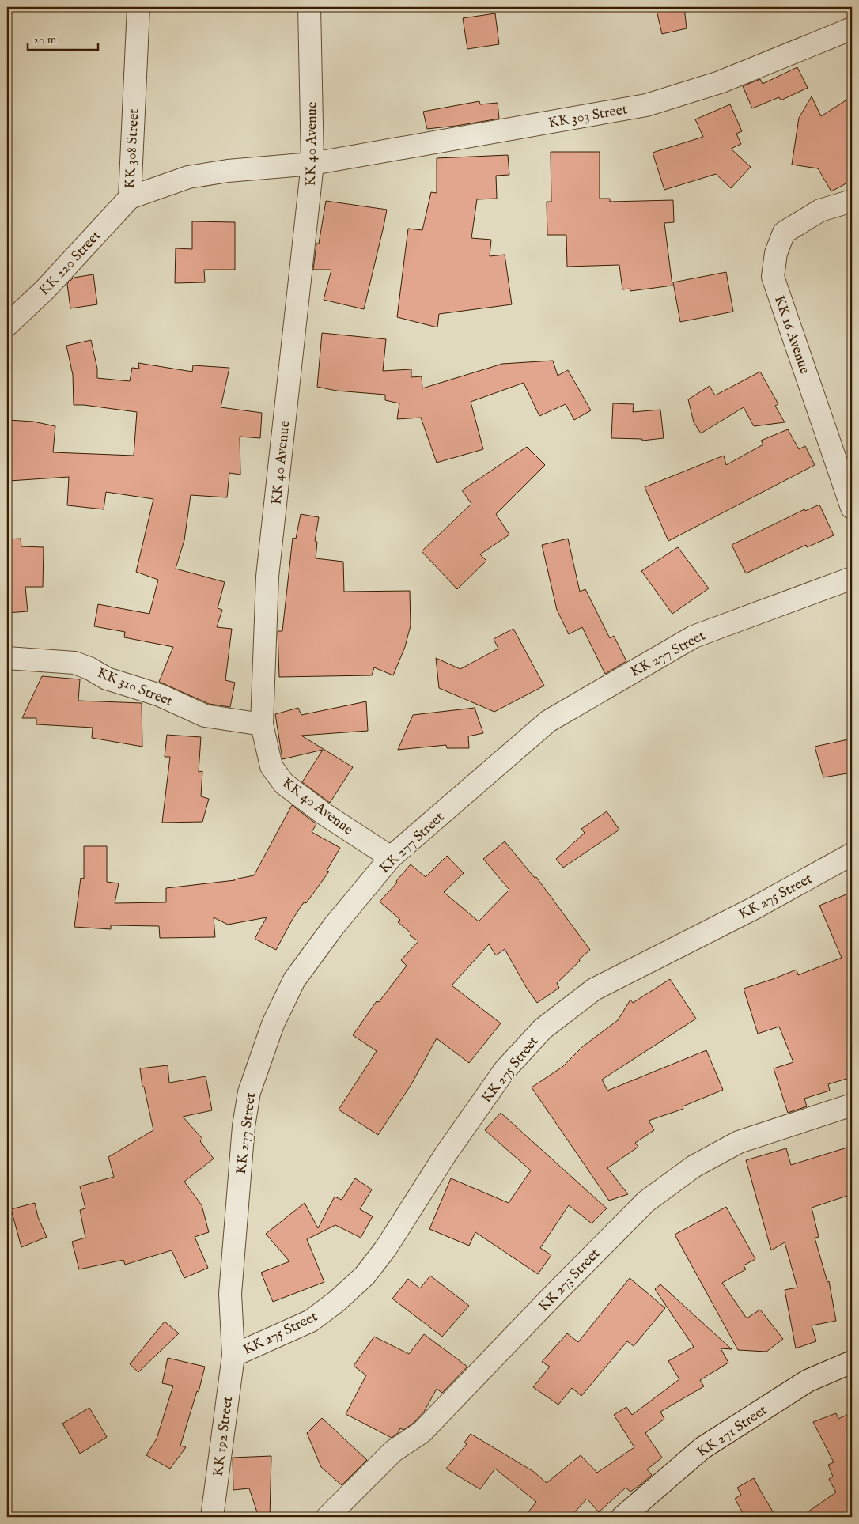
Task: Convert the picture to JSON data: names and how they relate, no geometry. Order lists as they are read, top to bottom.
{
  "streets": {
    "street": [
      "KK 303 Street",
      "KK 40 Avenue",
      "KK 308 Street",
      "KK 220 Street",
      "KK 16 Avenue",
      "KK 277 Street",
      "KK 310 Street",
      "KK 275 Street",
      "KK 273 Street",
      "KK 271 Street",
      "KK 192 Street"
    ]
  },
  "crossings": [
    ["KK 303 Street", "KK 40 Avenue"],
    ["KK 303 Street", "KK 308 Street"],
    ["KK 40 Avenue", "KK 308 Street"],
    ["KK 40 Avenue", "KK 277 Street"],
    ["KK 40 Avenue", "KK 310 Street"],
    ["KK 308 Street", "KK 220 Street"],
    ["KK 277 Street", "KK 275 Street"],
    ["KK 277 Street", "KK 192 Street"],
    ["KK 275 Street", "KK 192 Street"]
  ],
  "scale_bar": "20 m"
}
